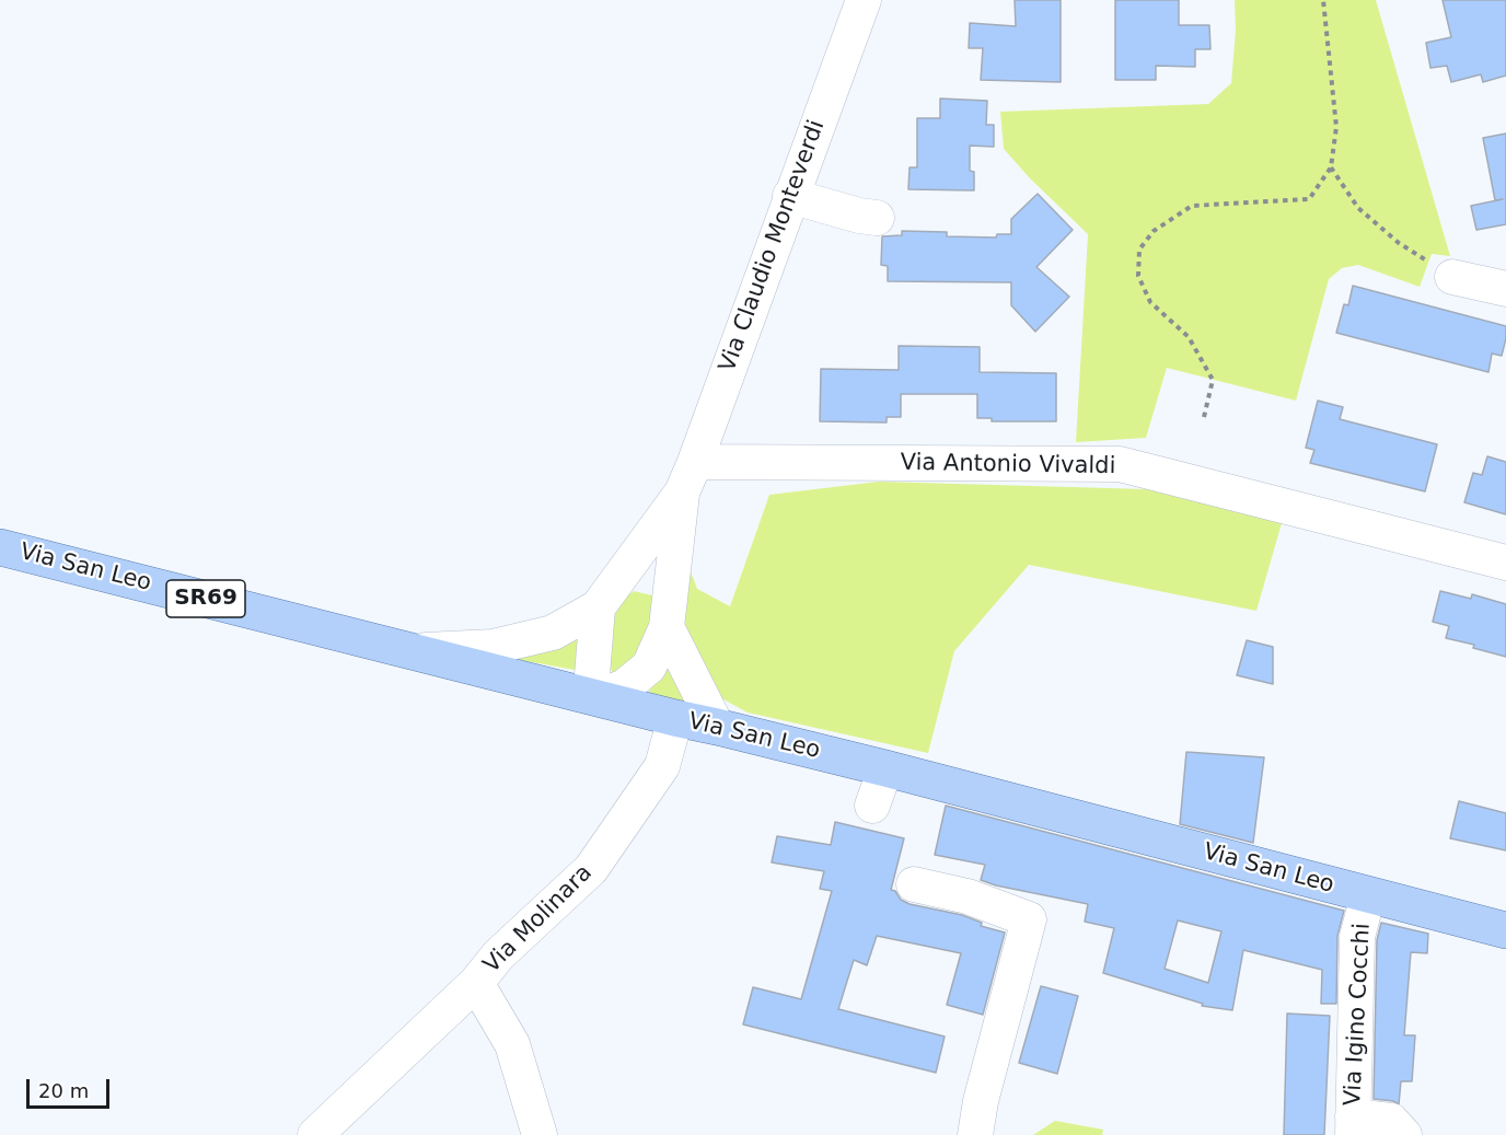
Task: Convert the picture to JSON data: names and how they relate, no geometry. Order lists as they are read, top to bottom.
{
  "streets": {
    "main road": ["Via San Leo", "SR69"],
    "street": [
      "Via Claudio Monteverdi",
      "Via Antonio Vivaldi",
      "Via Molinara",
      "Via Igino Cocchi"
    ]
  },
  "crossings": [
    ["Via Claudio Monteverdi", "Via Antonio Vivaldi"],
    ["Via San Leo", "Via Molinara"],
    ["Via San Leo", "Via Igino Cocchi"]
  ],
  "scale_bar": "20 m"
}
